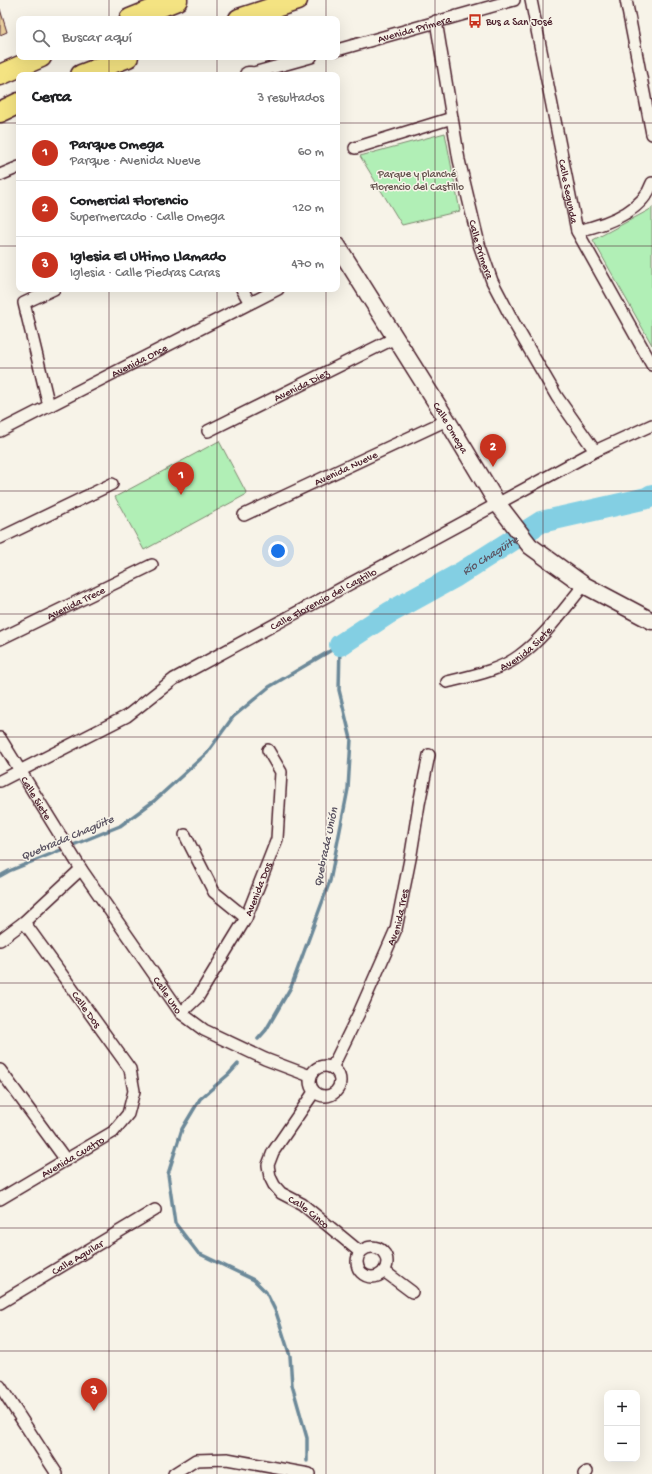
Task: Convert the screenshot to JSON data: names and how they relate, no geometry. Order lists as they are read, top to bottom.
{
  "streets": {
    "street": [
      "Avenida Primera",
      "Calle Segunda",
      "Calle Primera",
      "Avenida Once",
      "Avenida Diez",
      "Calle Omega",
      "Avenida Nueve",
      "Calle Florencio del Castillo",
      "Avenida Trece",
      "Avenida Siete",
      "Calle Siete",
      "Avenida Dos",
      "Avenida Tres",
      "Calle Uno",
      "Calle Dos",
      "Avenida Cuatro",
      "Calle Cinco",
      "Calle Aguilar"
    ]
  },
  "crossings": [
    ["Avenida Primera", "Calle Primera"],
    ["Calle Primera", "Calle Florencio del Castillo"],
    ["Avenida Diez", "Calle Omega"],
    ["Calle Omega", "Avenida Nueve"],
    ["Calle Omega", "Calle Florencio del Castillo"],
    ["Calle Omega", "Avenida Siete"],
    ["Calle Florencio del Castillo", "Calle Siete"],
    ["Calle Siete", "Calle Uno"],
    ["Avenida Dos", "Calle Uno"],
    ["Avenida Tres", "Calle Uno"],
    ["Avenida Tres", "Calle Cinco"],
    ["Calle Uno", "Calle Cinco"],
    ["Calle Dos", "Avenida Cuatro"]
  ],
  "water": ["Río Chagüite", "Quebrada Chagüite", "Quebrada Unión"],
  "parks": ["Parque y planché Florencio del Castillo"],
  "places": {
    "bus stop": ["Bus a San José"]
  },
  "page": {
    "search": "Buscar aquí",
    "heading": ["Cerca", "3 resultados"],
    "list": [
      {
        "mark": "1",
        "name": "Parque Omega",
        "note": "Parque · Avenida Nueve",
        "value": "60 m"
      },
      {
        "mark": "2",
        "name": "Comercial Florencio",
        "note": "Supermercado · Calle Omega",
        "value": "120 m"
      },
      {
        "mark": "3",
        "name": "Iglesia El Ultimo Llamado",
        "note": "Iglesia · Calle Piedras Caras",
        "value": "470 m"
      }
    ],
    "pins": ["2", "1", "3"],
    "map_buttons": ["+", "−"]
  }
}
